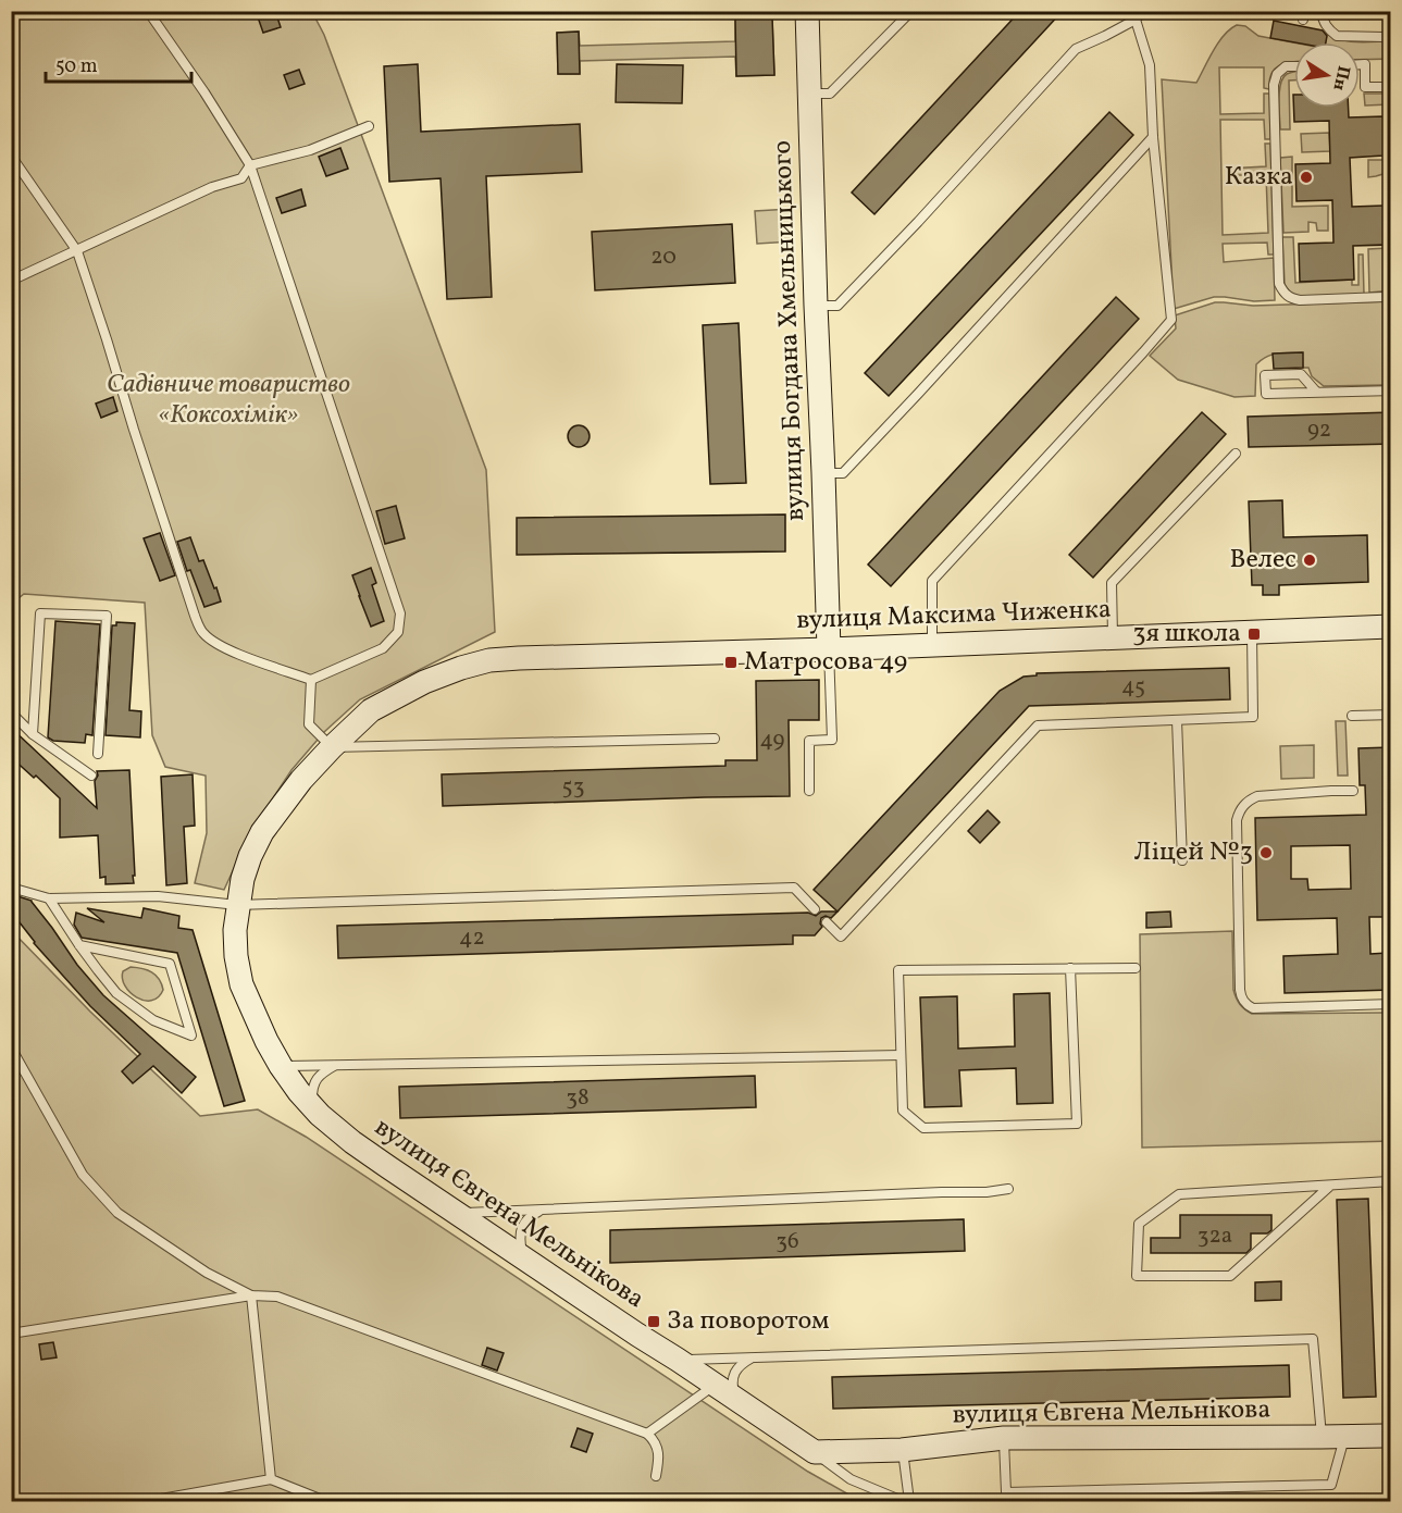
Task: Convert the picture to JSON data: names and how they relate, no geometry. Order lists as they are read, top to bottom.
{
  "streets": {
    "street": ["вулиця Богдана Хмельницького", "вулиця Максима Чиженка", "вулиця Євгена Мельнікова"]
  },
  "crossings": [
    ["вулиця Богдана Хмельницького", "вулиця Максима Чиженка"],
    ["вулиця Максима Чиженка", "вулиця Євгена Мельнікова"]
  ],
  "parks": ["Садівниче товариство «Коксохімік»"],
  "places": {
    "other": ["Казка", "Велес", "Ліцей №3"],
    "transit": ["3я школа", "Матросова 49", "За поворотом"]
  },
  "house_numbers": [
    "20",
    "92",
    "45",
    "49",
    "53",
    "42",
    "38",
    "32а",
    "36"
  ],
  "scale_bar": "50 m",
  "north": "right"
}
